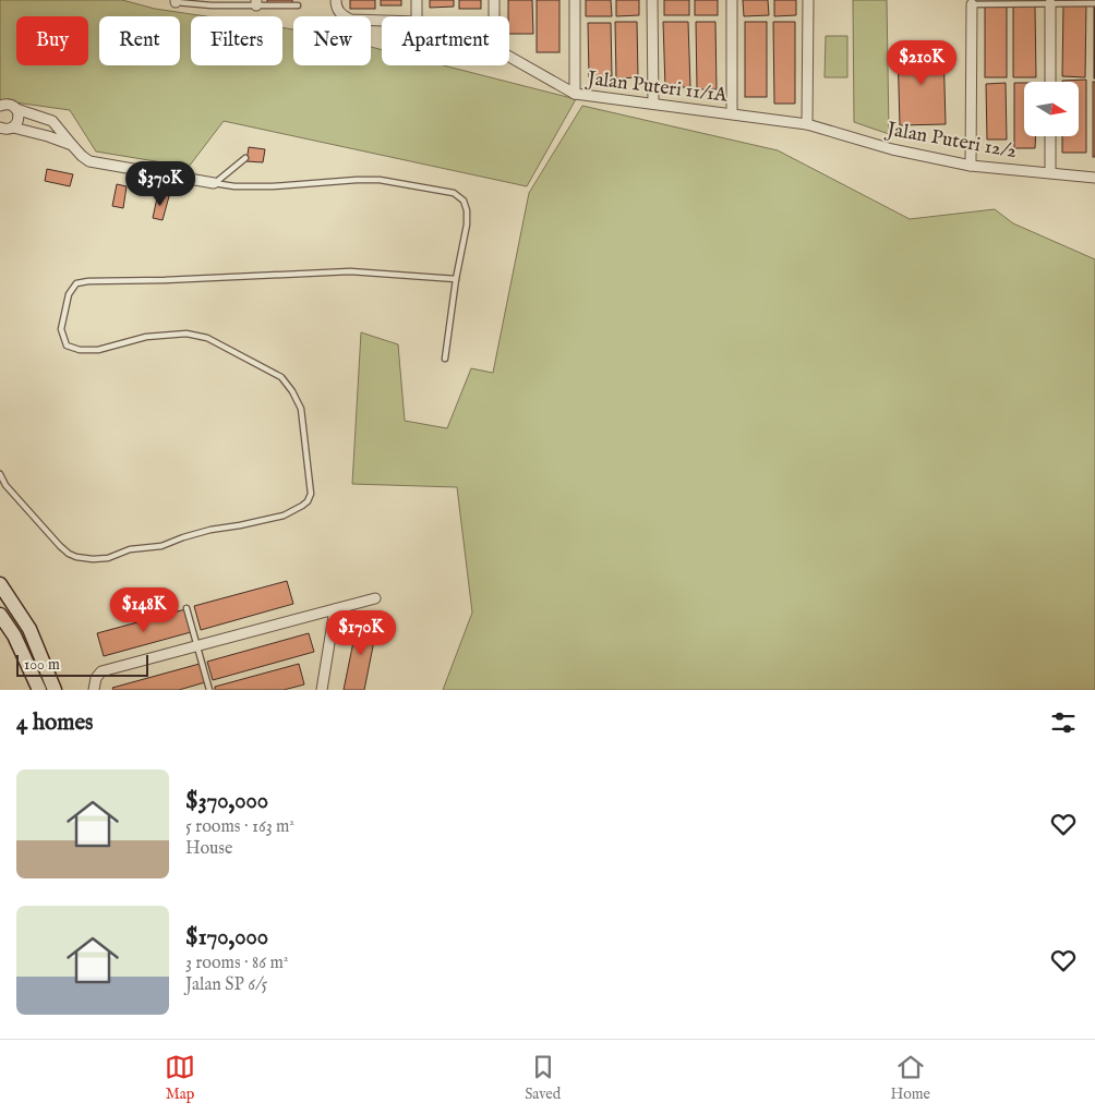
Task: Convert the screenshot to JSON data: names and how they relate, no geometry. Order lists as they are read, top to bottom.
{
  "streets": {
    "street": ["Jalan Puteri 11/1A", "Jalan Puteri 12/2"]
  },
  "crossings": [
    ["Jalan Puteri 11/1A", "Jalan Puteri 12/2"]
  ],
  "scale_bar": "100 m",
  "north": "right",
  "page": {
    "chip": [
      "Buy",
      "Rent",
      "Filters",
      "New",
      "Apartment"
    ],
    "price": [
      "$210K",
      "$370K",
      "$148K",
      "$170K"
    ],
    "scale": "100 m",
    "heading": "4 homes",
    "list": [
      {
        "name": "$370,000",
        "note": "5 rooms · 163 m² · House"
      },
      {
        "name": "$170,000",
        "note": "3 rooms · 86 m² · Jalan SP 6/5"
      }
    ],
    "tabs": ["Map", "Saved", "Home"]
  }
}
